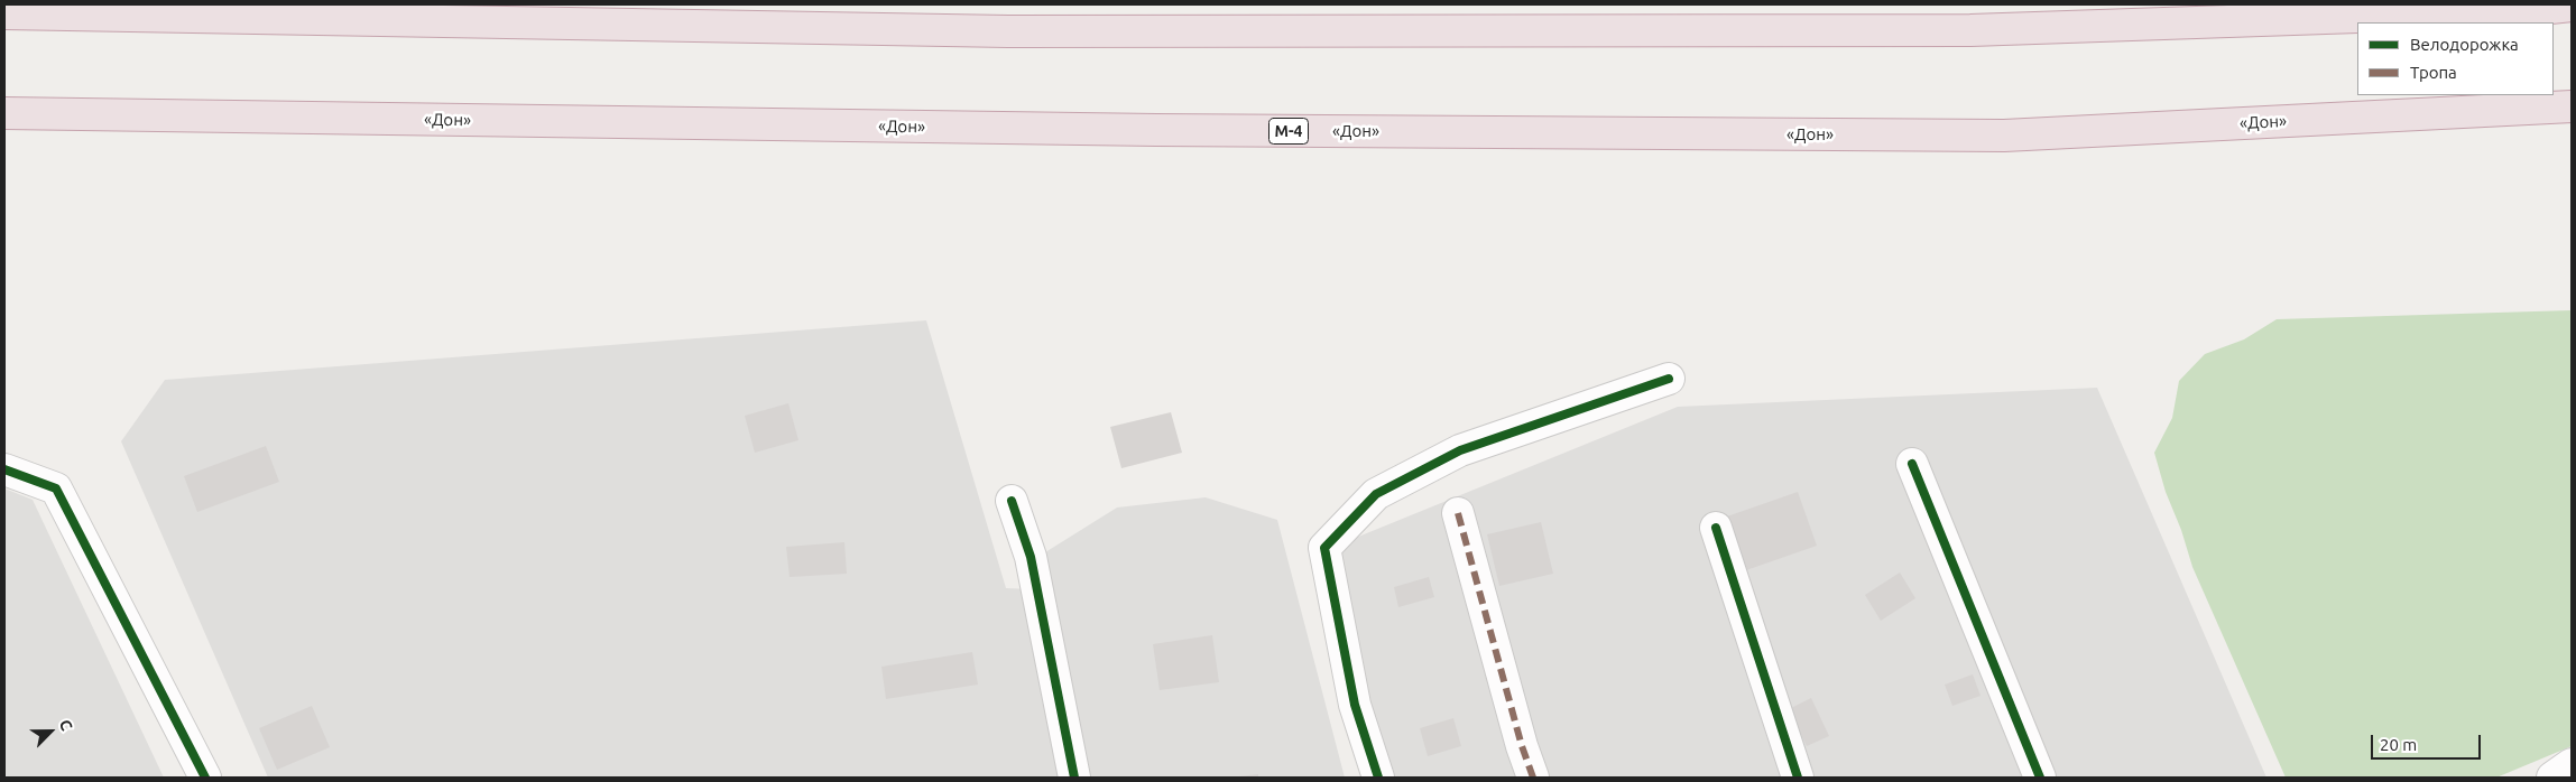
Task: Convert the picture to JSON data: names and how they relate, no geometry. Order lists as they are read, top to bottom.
{
  "streets": {
    "highway": ["«Дон»", "М-4"]
  },
  "legend": ["Велодорожка", "Тропа"],
  "scale_bar": "20 m",
  "north": "top right"
}
